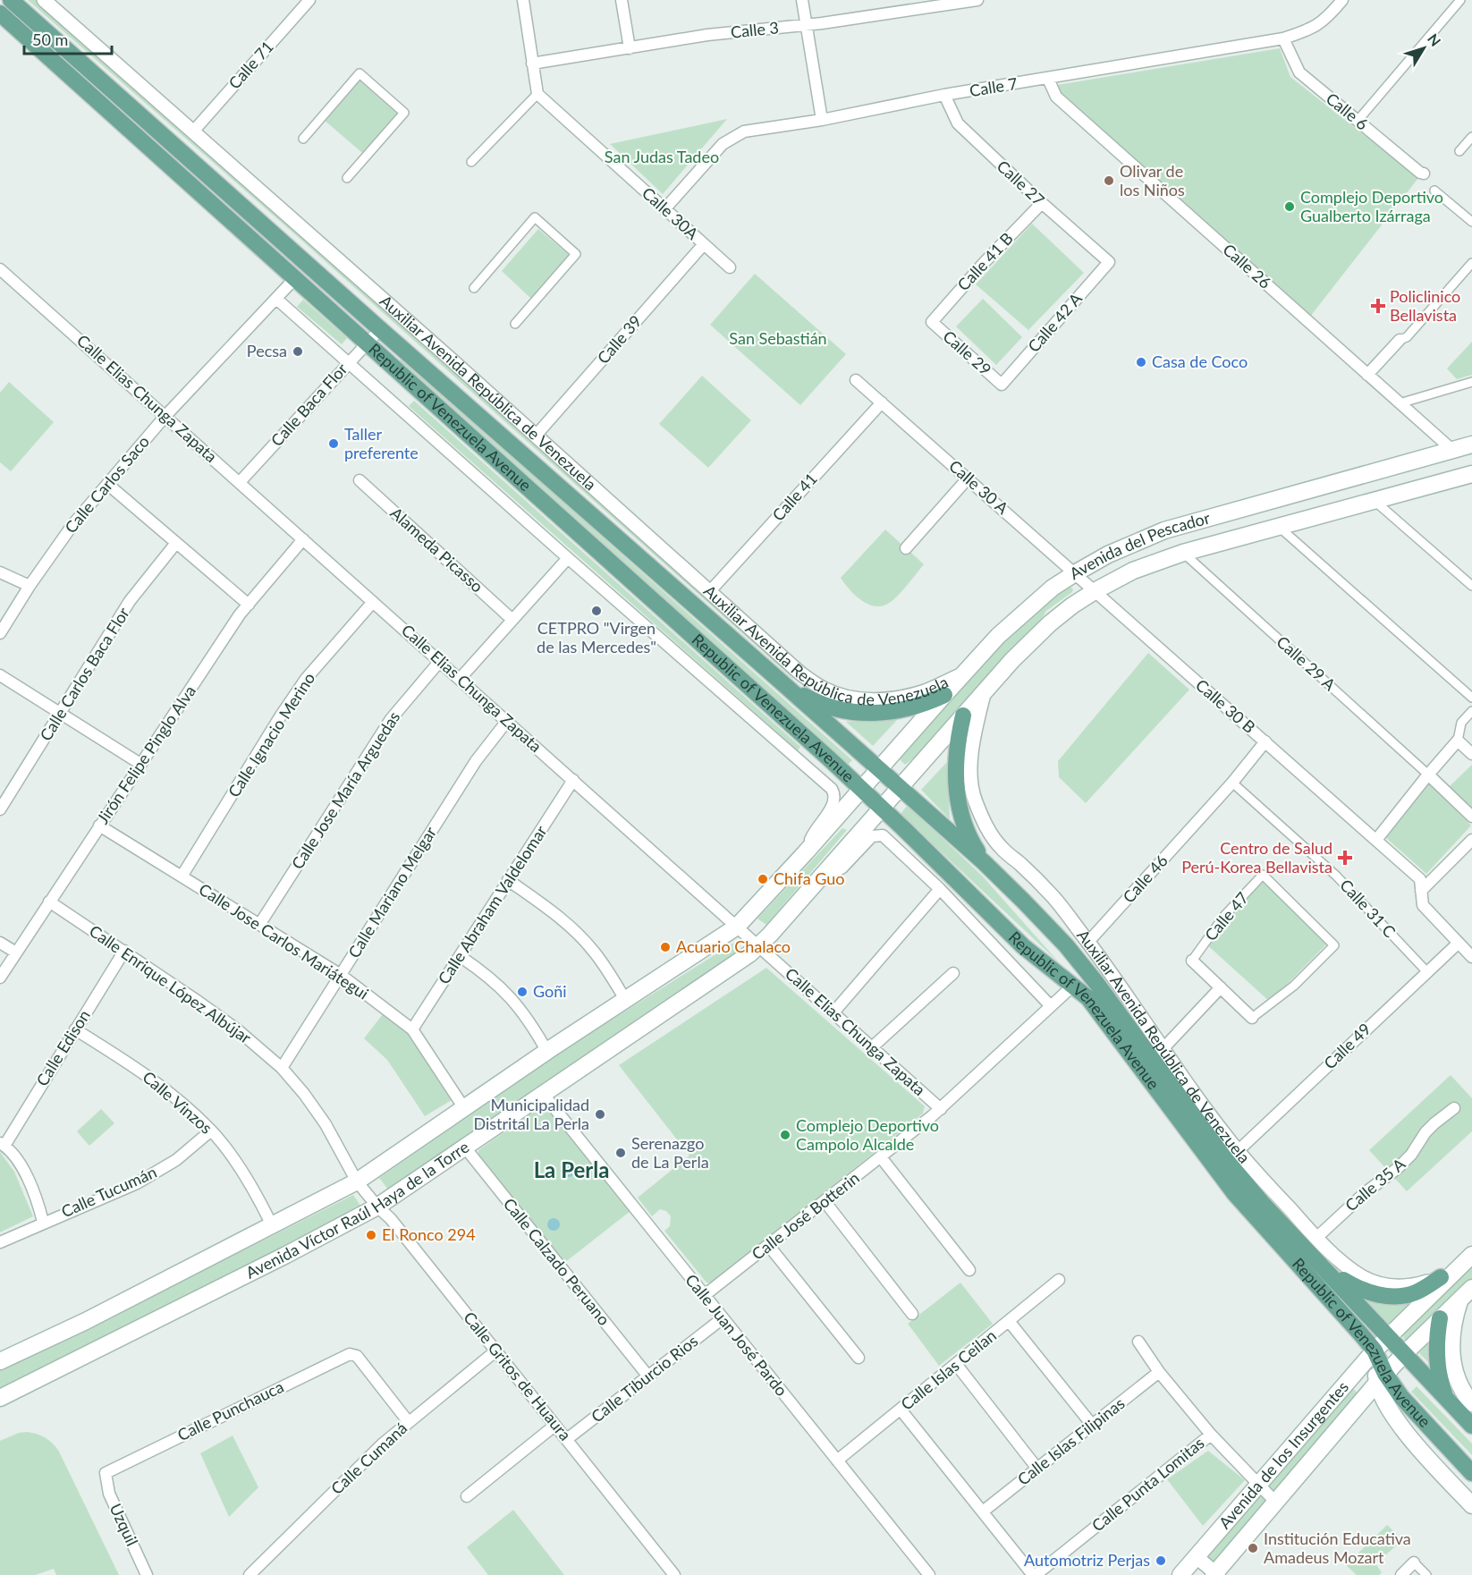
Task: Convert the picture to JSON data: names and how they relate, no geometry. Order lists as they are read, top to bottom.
{
  "streets": {
    "main road": [
      "Republic of Venezuela Avenue",
      "Avenida del Pescador",
      "Avenida Víctor Raúl Haya de la Torre",
      "Avenida de los Insurgentes"
    ],
    "street": [
      "Calle 3",
      "Calle 71",
      "Calle 7",
      "Calle 6",
      "Calle 27",
      "Calle 30A",
      "Calle 41 B",
      "Calle 26",
      "Calle 42 A",
      "Calle 39",
      "Calle 29",
      "Auxiliar Avenida República de Venezuela",
      "Calle Elias Chunga Zapata",
      "Calle Baca Flor",
      "Calle Carlos Saco",
      "Calle 30 A",
      "Calle 41",
      "Alameda Picasso",
      "Calle 29 A",
      "Calle Carlos Baca Flor",
      "Calle 30 B",
      "Calle Ignacio Merino",
      "Jirón Felipe Pinglo Alva",
      "Calle Jose María Arguedas",
      "Calle 46",
      "Calle Mariano Melgar",
      "Calle Abraham Valdelomar",
      "Calle 31 C",
      "Calle 47",
      "Calle Jose Carlos Mariátegui",
      "Calle Enrique López Albújar",
      "Calle 49",
      "Calle Edison",
      "Calle Vinzos",
      "Calle 35 A",
      "Calle Tucumán",
      "Calle José Botterin",
      "Calle Calzado Peruano",
      "Calle Juan José Pardo",
      "Calle Islas Ceilan",
      "Calle Gritos de Huaura",
      "Calle Tiburcio Rios",
      "Calle Punchauca",
      "Calle Islas Filipinas",
      "Calle Cumaná",
      "Calle Punta Lomitas",
      "Uzquil"
    ]
  },
  "crossings": [
    ["Calle 71", "Auxiliar Avenida República de Venezuela"],
    ["Calle 7", "Calle 6"],
    ["Calle 7", "Calle 27"],
    ["Calle 7", "Calle 30A"],
    ["Calle 7", "Calle 26"],
    ["Calle 27", "Calle 41 B"],
    ["Calle 27", "Calle 42 A"],
    ["Calle 30A", "Calle 39"],
    ["Calle 41 B", "Calle 29"],
    ["Calle 26", "Avenida del Pescador"],
    ["Calle 42 A", "Calle 29"],
    ["Calle 39", "Auxiliar Avenida República de Venezuela"],
    ["Auxiliar Avenida República de Venezuela", "Calle 41"],
    ["Auxiliar Avenida República de Venezuela", "Avenida del Pescador"],
    ["Auxiliar Avenida República de Venezuela", "Calle 46"],
    ["Auxiliar Avenida República de Venezuela", "Calle 49"],
    ["Auxiliar Avenida República de Venezuela", "Calle 35 A"],
    ["Auxiliar Avenida República de Venezuela", "Avenida de los Insurgentes"],
    ["Calle Elias Chunga Zapata", "Calle Baca Flor"],
    ["Calle Elias Chunga Zapata", "Calle Carlos Saco"],
    ["Calle Elias Chunga Zapata", "Calle Ignacio Merino"],
    ["Calle Elias Chunga Zapata", "Jirón Felipe Pinglo Alva"],
    ["Calle Elias Chunga Zapata", "Calle Jose María Arguedas"],
    ["Calle Elias Chunga Zapata", "Calle Mariano Melgar"],
    ["Calle Elias Chunga Zapata", "Calle Abraham Valdelomar"],
    ["Calle Elias Chunga Zapata", "Avenida Víctor Raúl Haya de la Torre"],
    ["Calle Elias Chunga Zapata", "Calle José Botterin"],
    ["Calle Baca Flor", "Republic of Venezuela Avenue"],
    ["Republic of Venezuela Avenue", "Calle Carlos Saco"],
    ["Republic of Venezuela Avenue", "Avenida del Pescador"],
    ["Republic of Venezuela Avenue", "Avenida Víctor Raúl Haya de la Torre"],
    ["Republic of Venezuela Avenue", "Calle José Botterin"],
    ["Republic of Venezuela Avenue", "Avenida de los Insurgentes"],
    ["Calle 30 A", "Calle 41"],
    ["Calle 30 A", "Avenida del Pescador"],
    ["Calle 30 A", "Calle 30 B"],
    ["Avenida del Pescador", "Calle 29 A"],
    ["Avenida del Pescador", "Calle 30 B"],
    ["Avenida del Pescador", "Avenida Víctor Raúl Haya de la Torre"],
    ["Calle 30 B", "Calle 46"],
    ["Calle 30 B", "Calle 49"],
    ["Calle Ignacio Merino", "Calle Jose Carlos Mariátegui"],
    ["Jirón Felipe Pinglo Alva", "Calle Jose Carlos Mariátegui"],
    ["Jirón Felipe Pinglo Alva", "Calle Enrique López Albújar"],
    ["Calle Jose María Arguedas", "Calle Jose Carlos Mariátegui"],
    ["Calle 46", "Calle 31 C"],
    ["Calle Mariano Melgar", "Calle Jose Carlos Mariátegui"],
    ["Calle Mariano Melgar", "Calle Enrique López Albújar"],
    ["Calle Abraham Valdelomar", "Calle Jose Carlos Mariátegui"],
    ["Calle 31 C", "Calle 49"],
    ["Calle Jose Carlos Mariátegui", "Avenida Víctor Raúl Haya de la Torre"],
    ["Calle Enrique López Albújar", "Calle Edison"],
    ["Calle Enrique López Albújar", "Avenida Víctor Raúl Haya de la Torre"],
    ["Calle Enrique López Albújar", "Calle Gritos de Huaura"],
    ["Calle Edison", "Calle Vinzos"],
    ["Calle Vinzos", "Calle Tucumán"],
    ["Calle Vinzos", "Avenida Víctor Raúl Haya de la Torre"],
    ["Avenida Víctor Raúl Haya de la Torre", "Calle Calzado Peruano"],
    ["Avenida Víctor Raúl Haya de la Torre", "Calle Juan José Pardo"],
    ["Avenida Víctor Raúl Haya de la Torre", "Calle Gritos de Huaura"],
    ["Calle José Botterin", "Calle Juan José Pardo"],
    ["Calle Calzado Peruano", "Calle Tiburcio Rios"],
    ["Calle Juan José Pardo", "Calle Islas Ceilan"],
    ["Calle Juan José Pardo", "Calle Tiburcio Rios"],
    ["Calle Gritos de Huaura", "Calle Tiburcio Rios"],
    ["Calle Gritos de Huaura", "Calle Cumaná"],
    ["Calle Punchauca", "Calle Cumaná"],
    ["Calle Punchauca", "Uzquil"]
  ],
  "districts": ["La Perla"],
  "parks": ["San Judas Tadeo", "San Sebastián"],
  "places": {
    "other": [
      "Olivar de los Niños",
      "Complejo Deportivo Gualberto Izárraga",
      "Pecsa",
      "Casa de Coco",
      "Taller preferente",
      "CETPRO \"Virgen de las Mercedes\"",
      "Chifa Guo",
      "Acuario Chalaco",
      "Goñi",
      "Municipalidad Distrital La Perla",
      "Complejo Deportivo Campolo Alcalde",
      "Serenazgo de La Perla",
      "El Ronco 294",
      "Institución Educativa Amadeus Mozart",
      "Automotriz Perjas"
    ],
    "health": ["Policlinico Bellavista", "Centro de Salud Perú-Korea Bellavista"]
  },
  "scale_bar": "50 m",
  "north": "top right"
}
